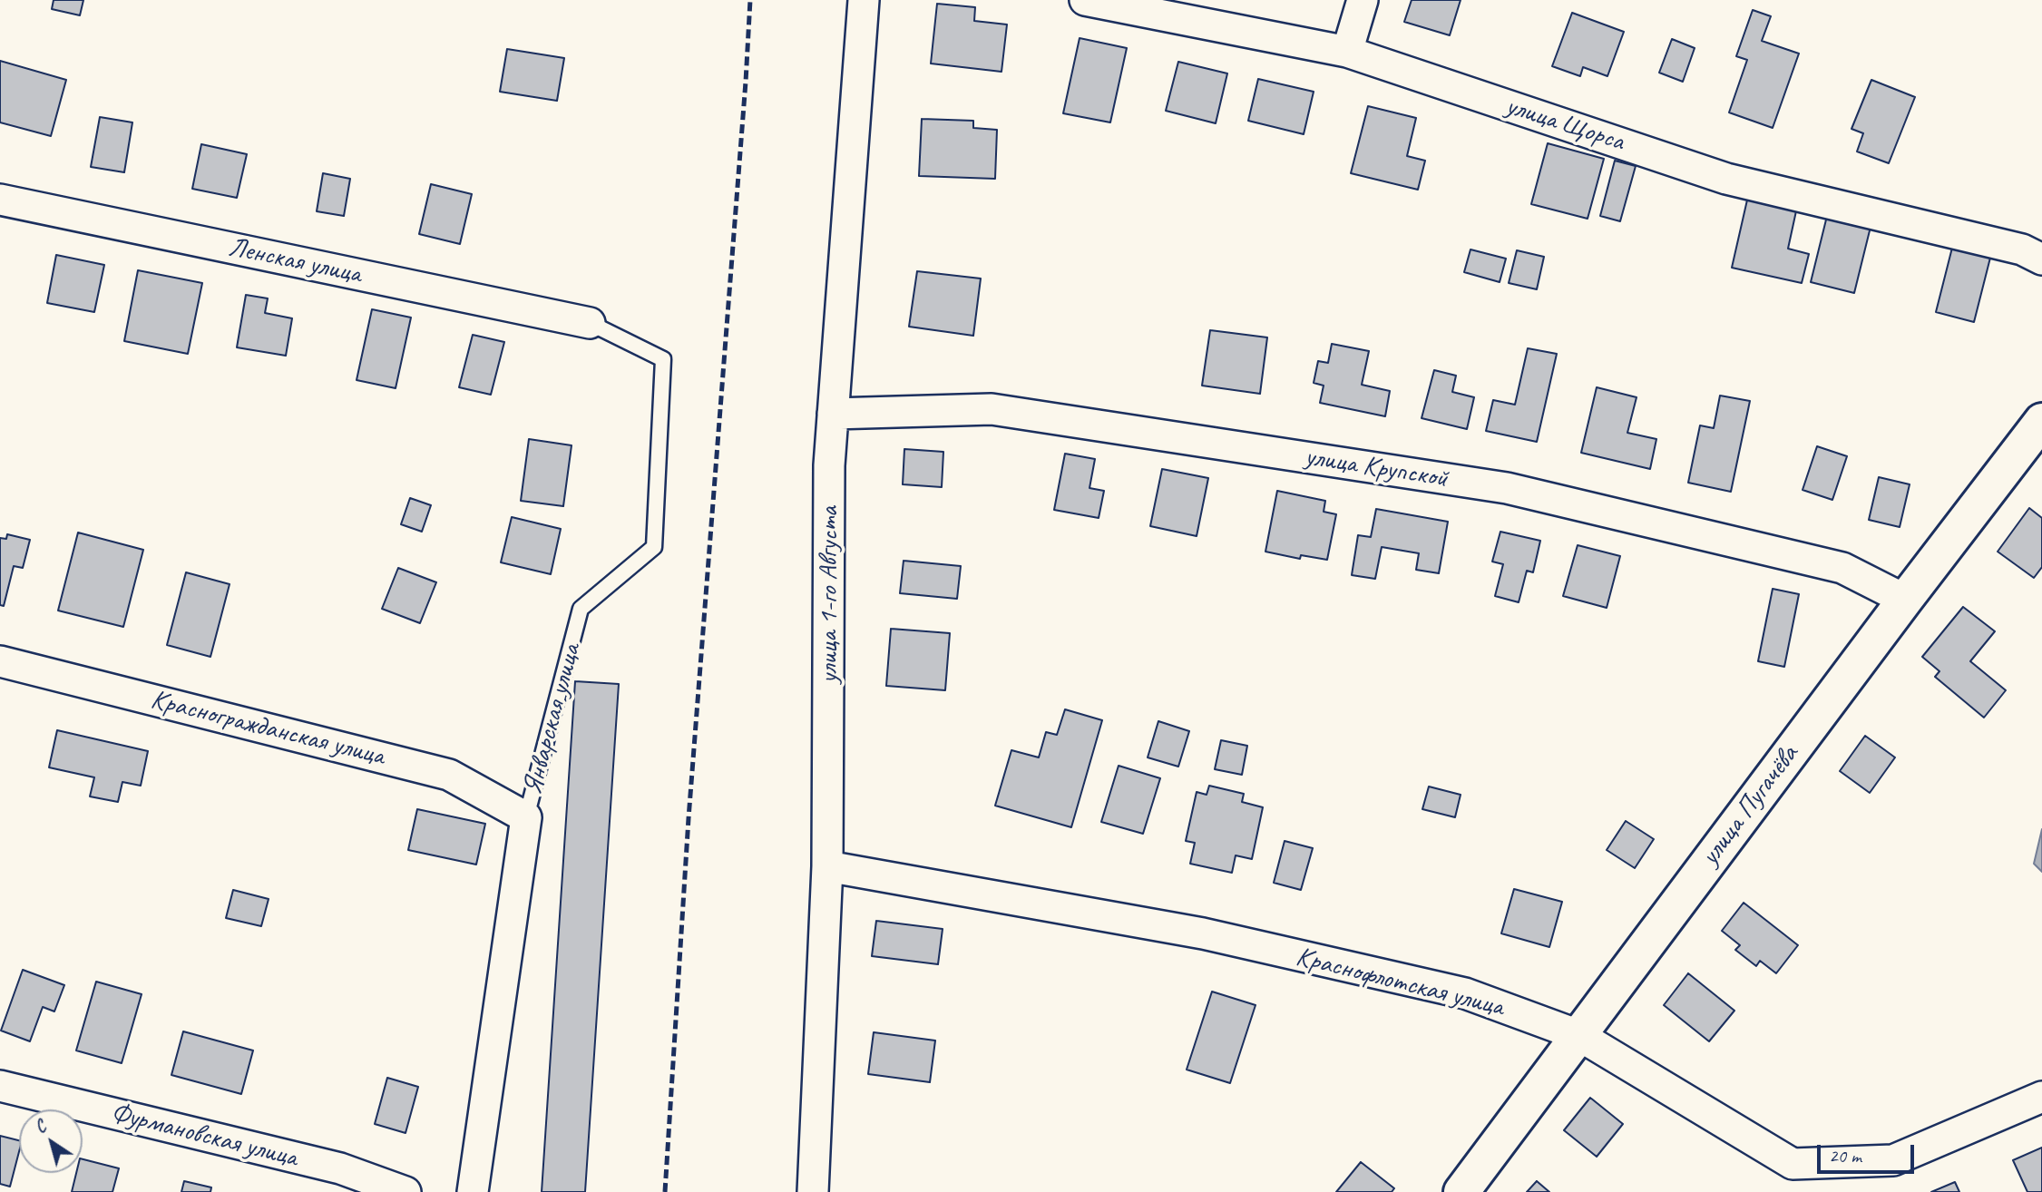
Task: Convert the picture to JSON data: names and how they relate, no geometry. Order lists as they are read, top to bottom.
{
  "streets": {
    "street": [
      "улица Щорса",
      "Ленская улица",
      "улица Крупской",
      "улица 1-го Августа",
      "Январская улица",
      "Красногражданская улица",
      "улица Пугачёва",
      "Краснофлотская улица",
      "Фурмановская улица"
    ]
  },
  "crossings": [
    ["Ленская улица", "Январская улица"],
    ["улица Крупской", "улица 1-го Августа"],
    ["улица Крупской", "улица Пугачёва"],
    ["улица 1-го Августа", "Краснофлотская улица"],
    ["Январская улица", "Красногражданская улица"],
    ["улица Пугачёва", "Краснофлотская улица"]
  ],
  "scale_bar": "20 m",
  "north": "top left"
}
